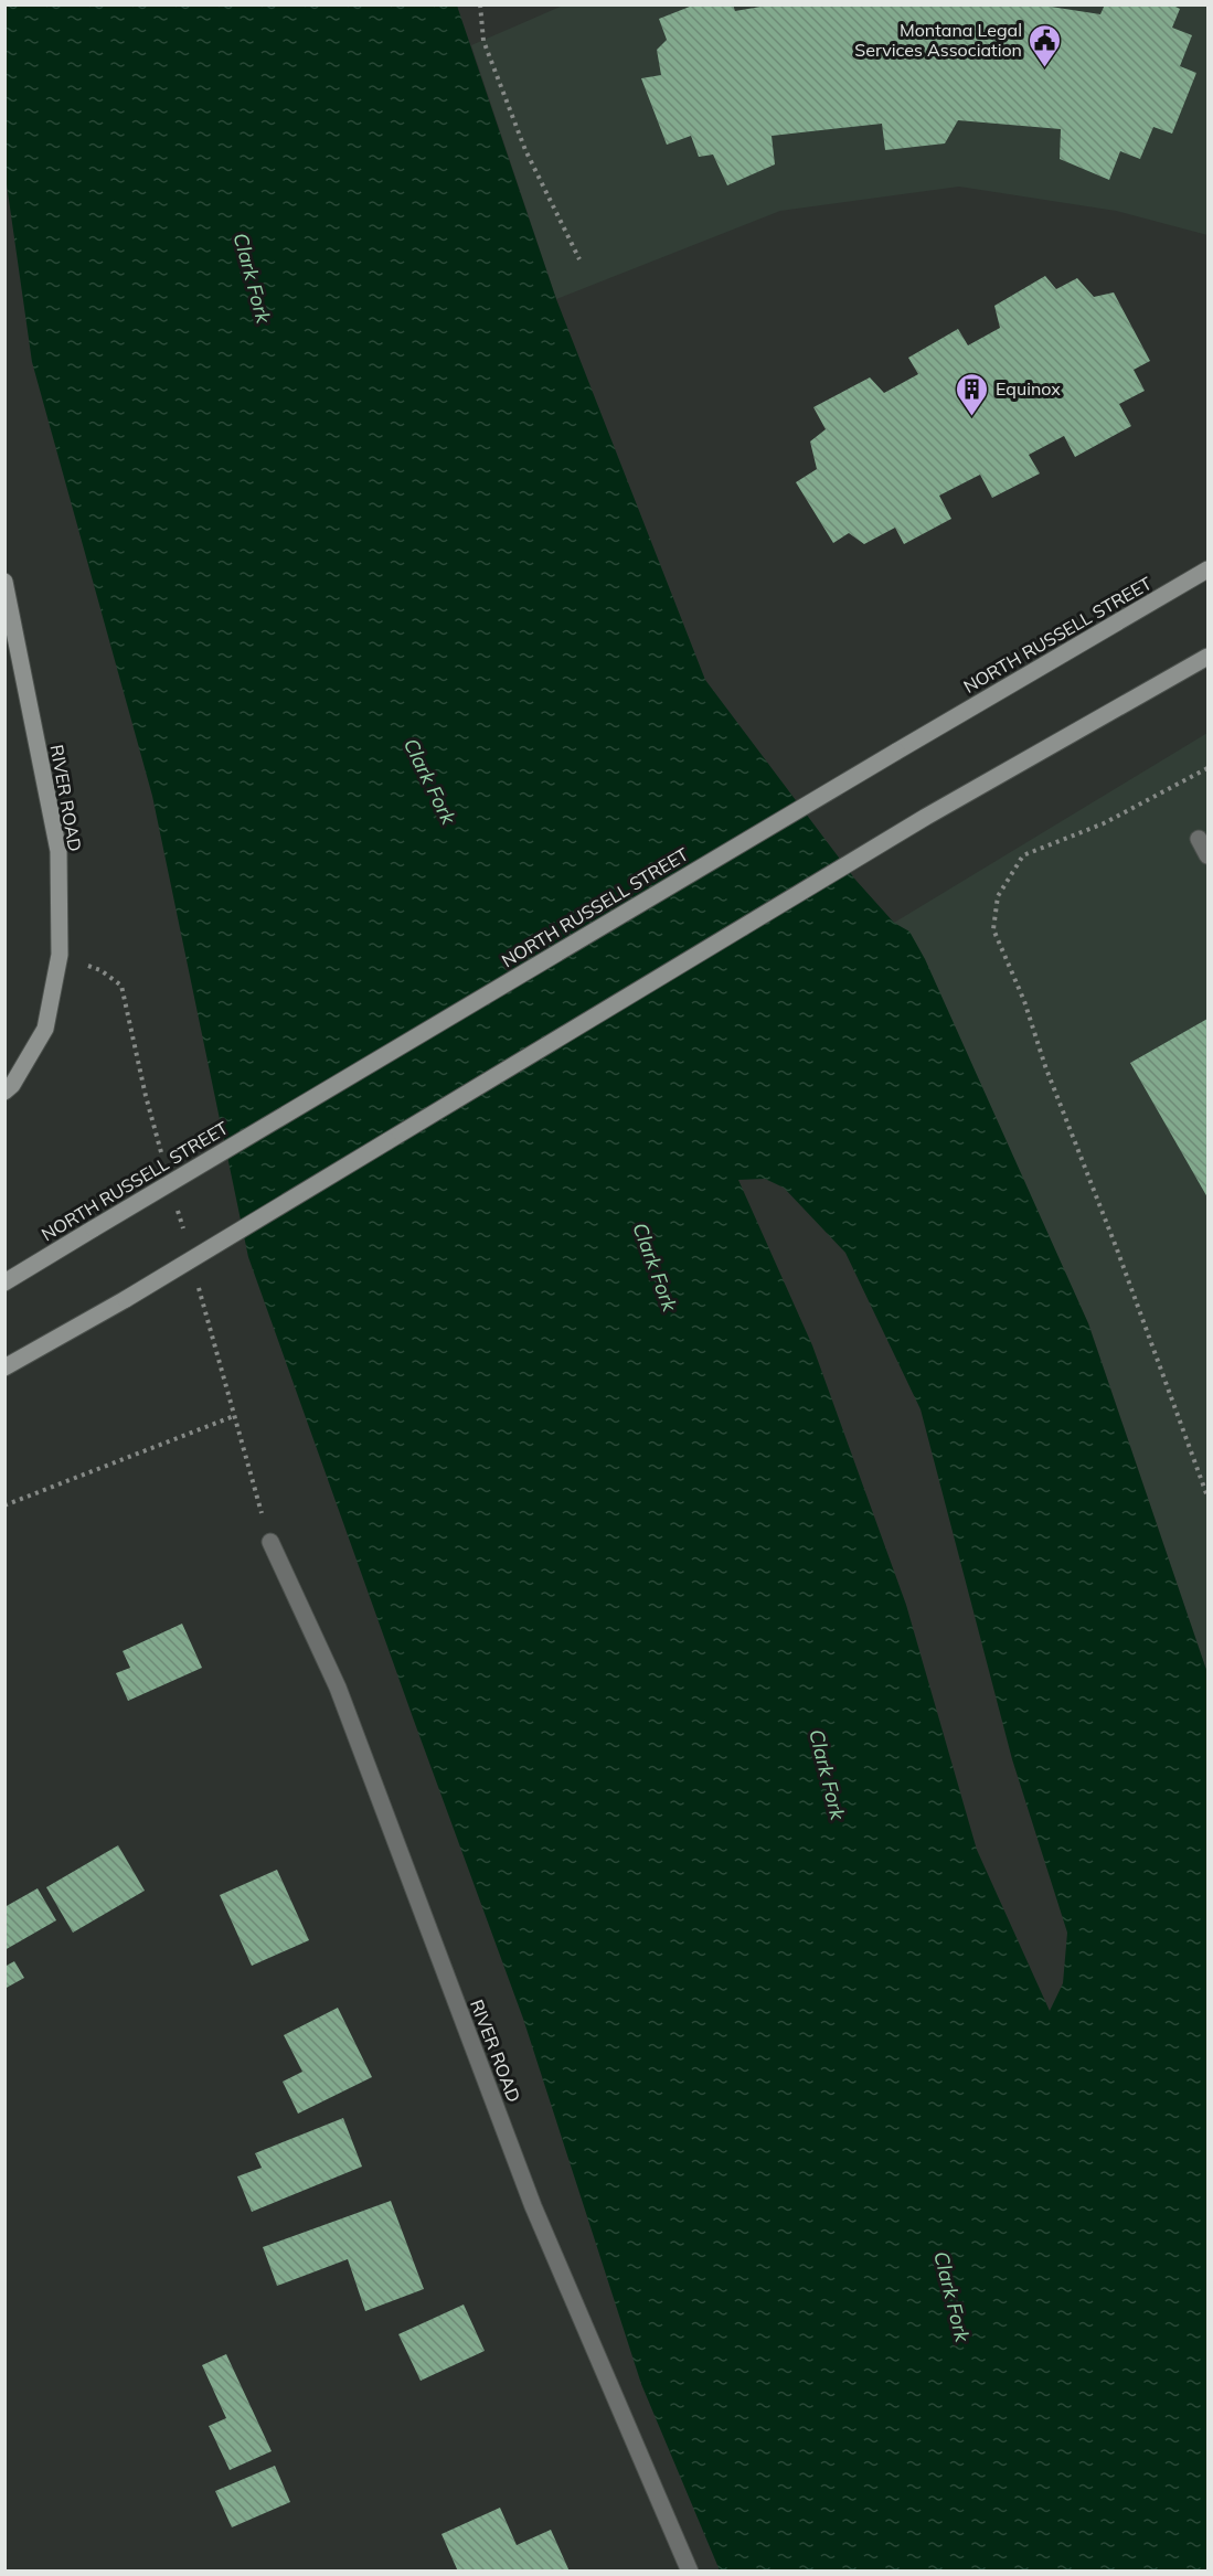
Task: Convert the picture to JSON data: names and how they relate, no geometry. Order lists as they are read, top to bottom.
{
  "streets": {
    "main road": ["NORTH RUSSELL STREET", "RIVER ROAD"]
  },
  "water": ["Clark Fork"],
  "places": {
    "public building": ["Montana Legal Services Association"],
    "building": ["Equinox"]
  }
}
